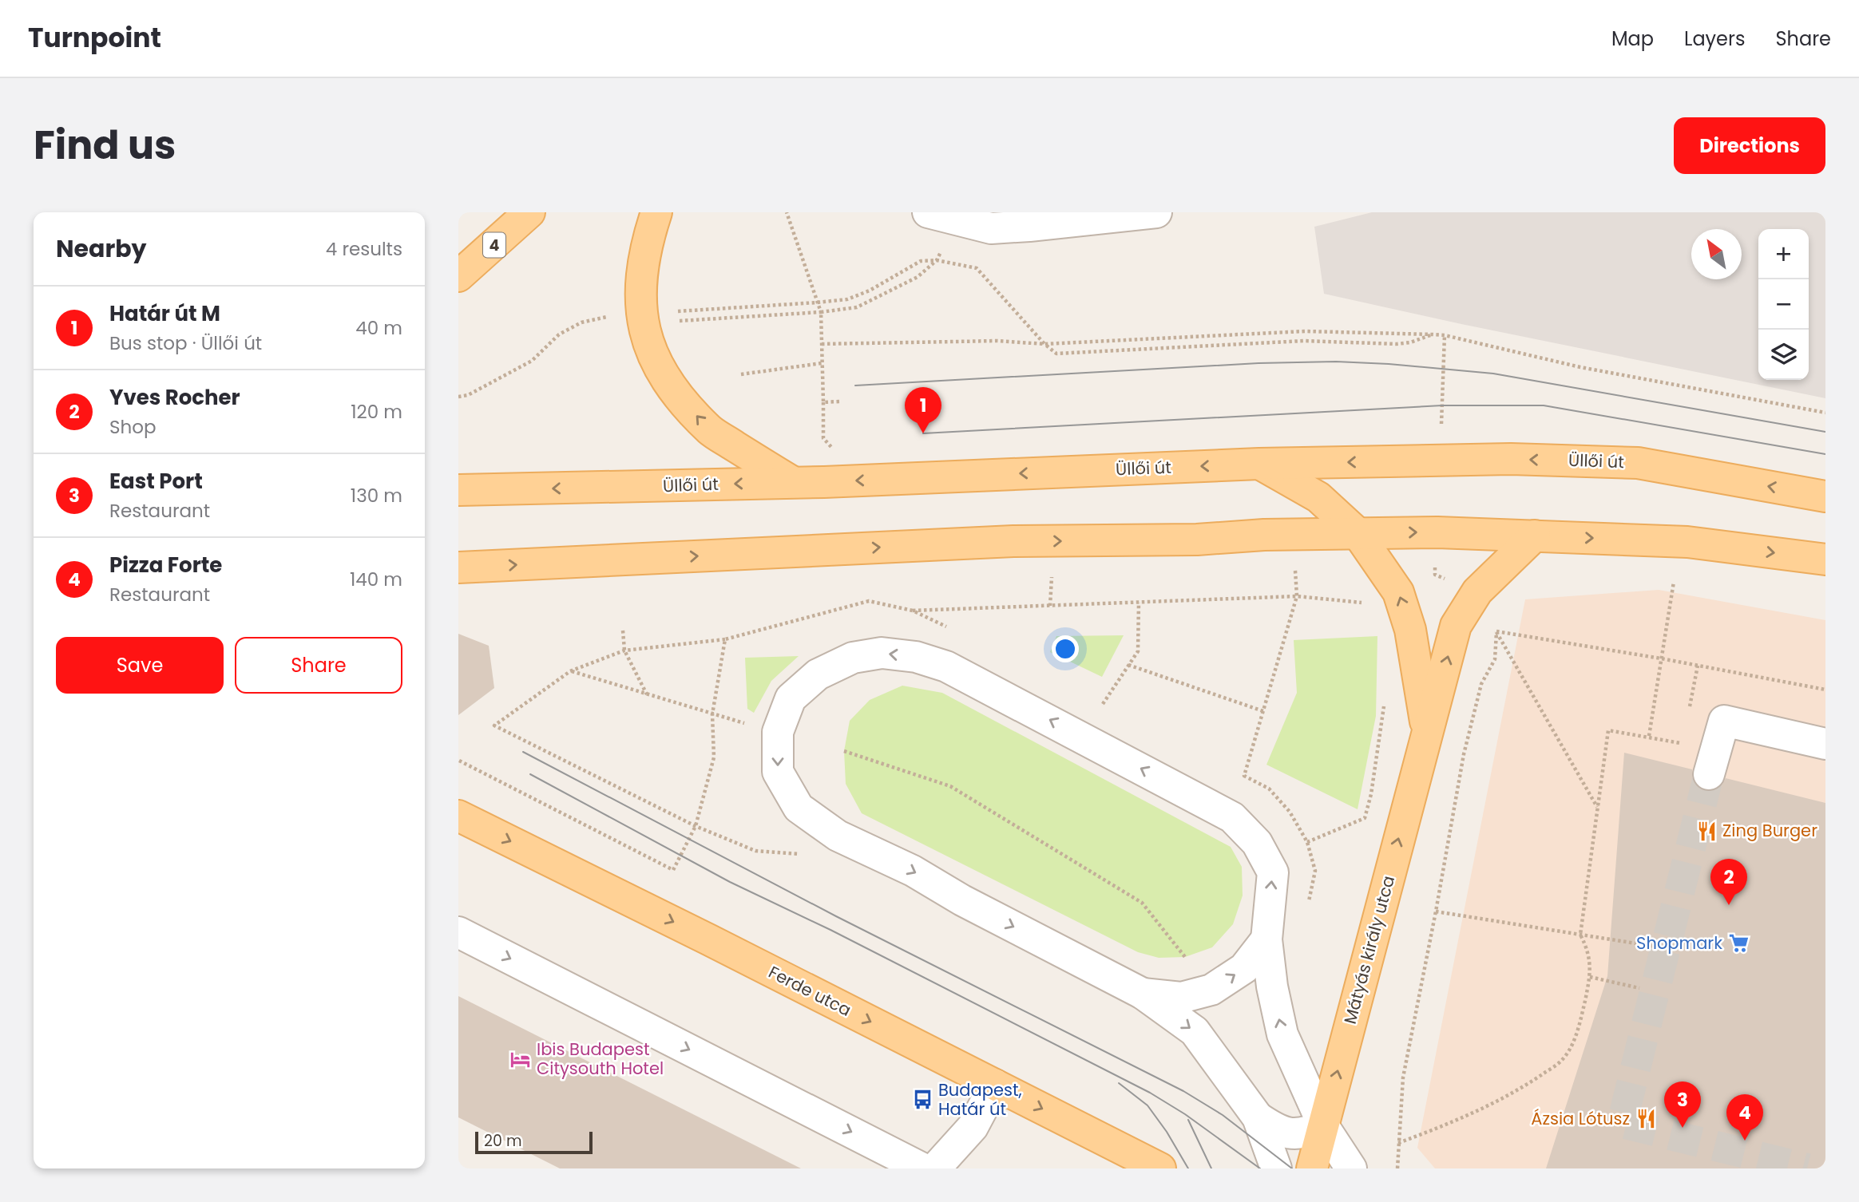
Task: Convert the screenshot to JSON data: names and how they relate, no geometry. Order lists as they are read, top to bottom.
{
  "streets": {
    "main road": [
      "4",
      "Üllői út",
      "Mátyás király utca",
      "Ferde utca"
    ]
  },
  "one_way": ["Mátyás király utca", "Ferde utca"],
  "places": {
    "restaurant": ["Zing Burger", "Ázsia Lótusz"],
    "supermarket": ["Shopmark"],
    "hotel": ["Ibis Budapest Citysouth Hotel"],
    "bus stop": ["Budapest, Határ út"]
  },
  "scale_bar": "20 m",
  "north": "top left",
  "page": {
    "header": "Turnpoint",
    "nav": ["Map", "Layers", "Share"],
    "title": "Find us",
    "buttons": [
      "Directions",
      ["Save", "Share"]
    ],
    "heading": ["Nearby", "4 results"],
    "map_buttons": ["+", "−"],
    "list": [
      {
        "mark": "1",
        "name": "Határ út M",
        "note": "Bus stop · Üllői út",
        "value": "40 m"
      },
      {
        "mark": "2",
        "name": "Yves Rocher",
        "note": "Shop",
        "value": "120 m"
      },
      {
        "mark": "3",
        "name": "East Port",
        "note": "Restaurant",
        "value": "130 m"
      },
      {
        "mark": "4",
        "name": "Pizza Forte",
        "note": "Restaurant",
        "value": "140 m"
      }
    ],
    "pins": [
      "1",
      "2",
      "3",
      "4"
    ],
    "scale": "20 m"
  }
}
